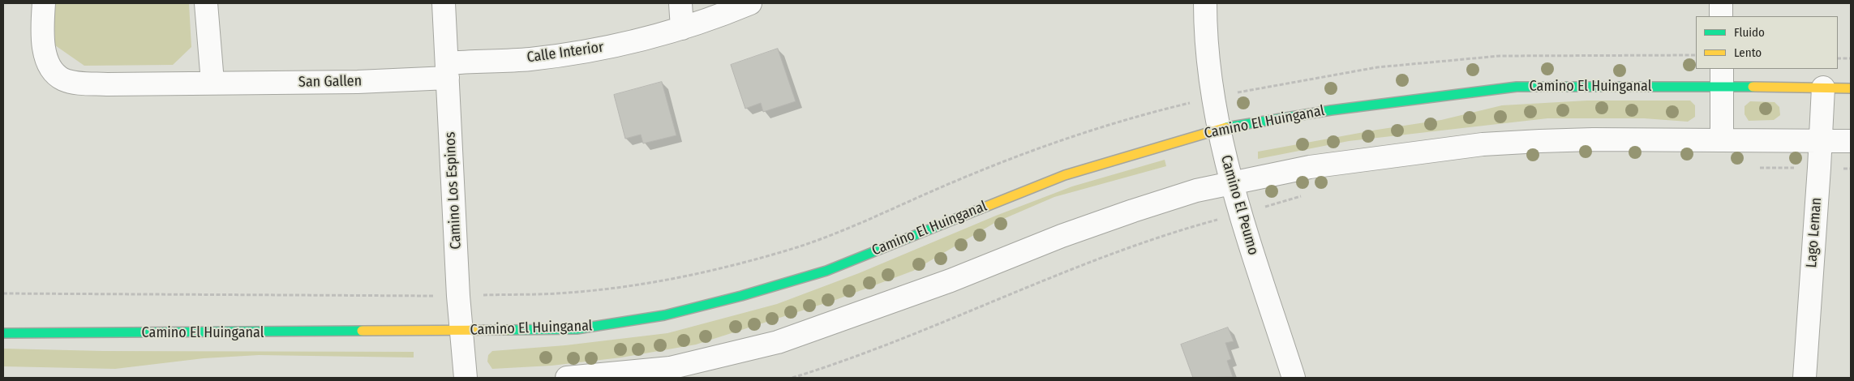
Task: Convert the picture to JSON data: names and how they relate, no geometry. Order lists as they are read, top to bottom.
{
  "streets": {
    "street": [
      "Calle Interior",
      "San Gallen",
      "Camino El Huinganal",
      "Camino Los Espinos",
      "Camino El Peumo",
      "Lago Leman"
    ]
  },
  "crossings": [
    ["Calle Interior", "San Gallen"],
    ["Calle Interior", "Camino Los Espinos"],
    ["San Gallen", "Camino Los Espinos"],
    ["Camino El Huinganal", "Camino Los Espinos"],
    ["Camino El Huinganal", "Camino El Peumo"],
    ["Camino El Huinganal", "Lago Leman"]
  ],
  "legend": ["Fluido", "Lento"]
}
